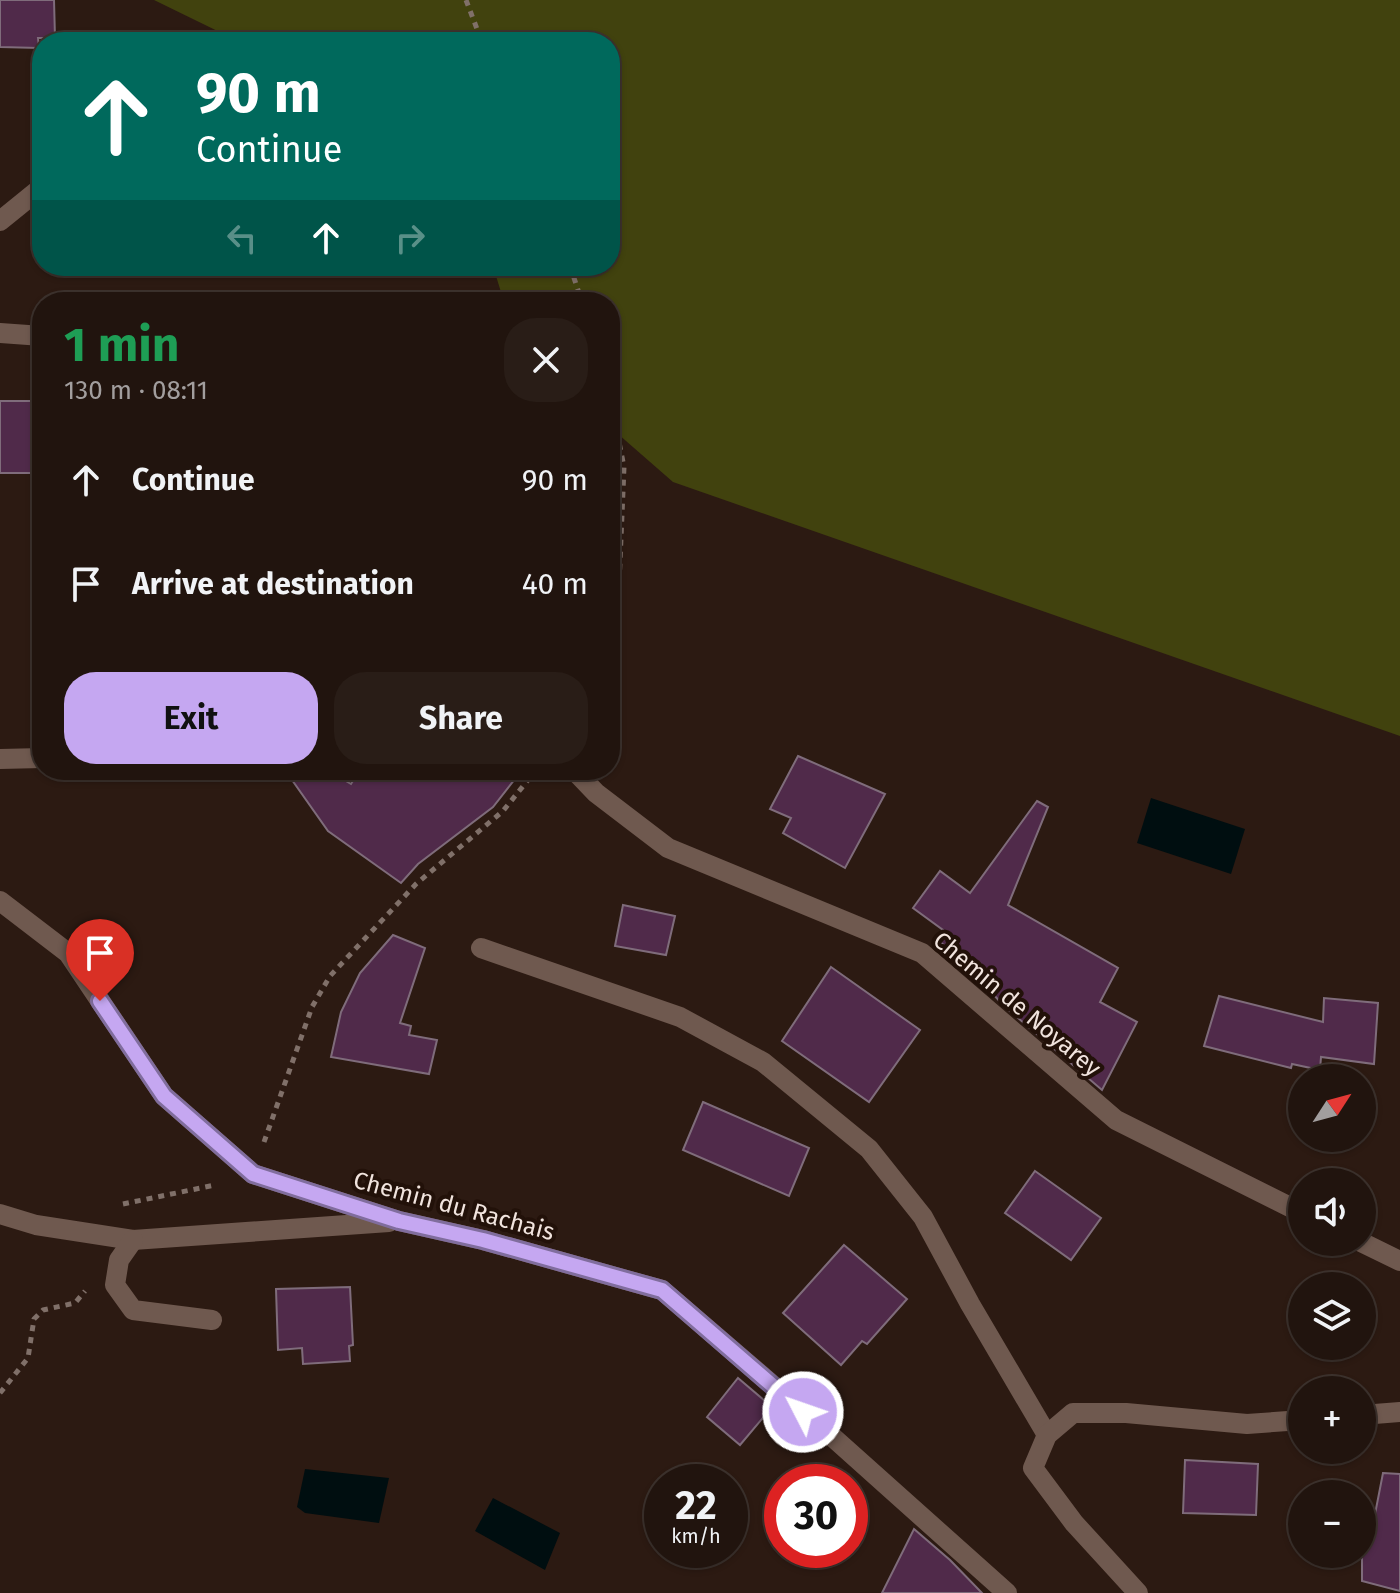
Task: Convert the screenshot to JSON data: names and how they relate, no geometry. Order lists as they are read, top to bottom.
{
  "streets": {
    "street": ["Chemin de Noyarey", "Chemin du Rachais"]
  },
  "north": "top right",
  "page": {
    "turn": ["90 m", "Continue"],
    "heading": ["1 min", "130 m · 08:11"],
    "list": [
      {
        "name": "Continue",
        "value": "90 m"
      },
      {
        "name": "Arrive at destination",
        "value": "40 m"
      }
    ],
    "buttons": ["Exit", "Share"],
    "map_buttons": ["+", "−"],
    "speed": "22 km/h",
    "limit": "30"
  }
}
